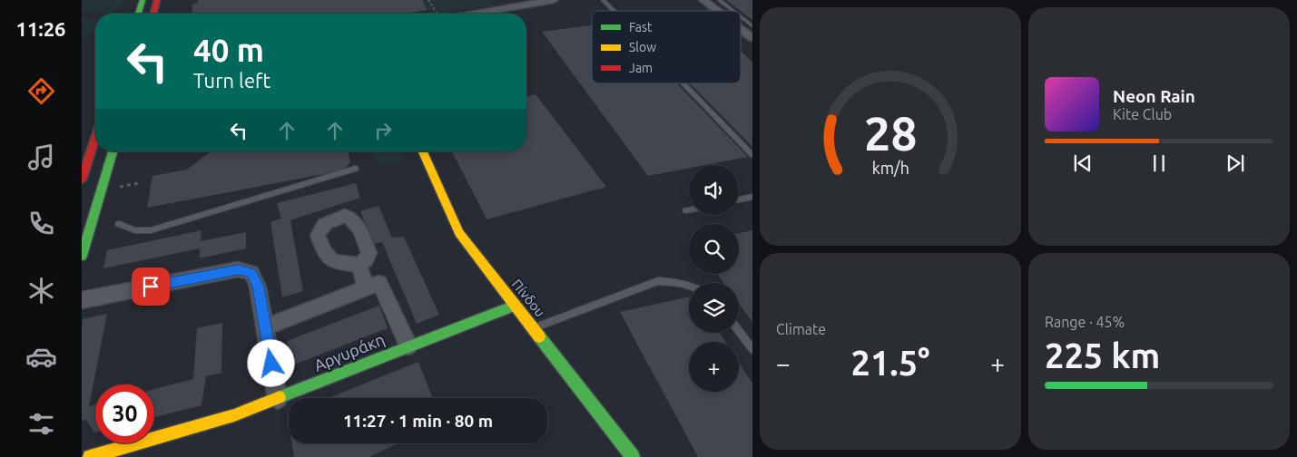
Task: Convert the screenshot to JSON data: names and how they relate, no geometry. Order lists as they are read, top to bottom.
{
  "streets": {
    "street": ["Πίνδου", "Αργυράκη"]
  },
  "crossings": [
    ["Πίνδου", "Αργυράκη"]
  ],
  "legend": ["Fast", "Slow", "Jam"],
  "page": {
    "tabs": "11:26",
    "turn": ["40 m", "Turn left"],
    "song": ["Neon Rain", "Kite Club"],
    "map_buttons": "+",
    "tile": [
      "Climate",
      ["Range · 45%", "225 km"]
    ],
    "heat": ["−", "21.5°", "+"],
    "limit": "30",
    "trip": "11:27 · 1 min · 80 m",
    "gauge": ["28", "km/h"]
  }
}
